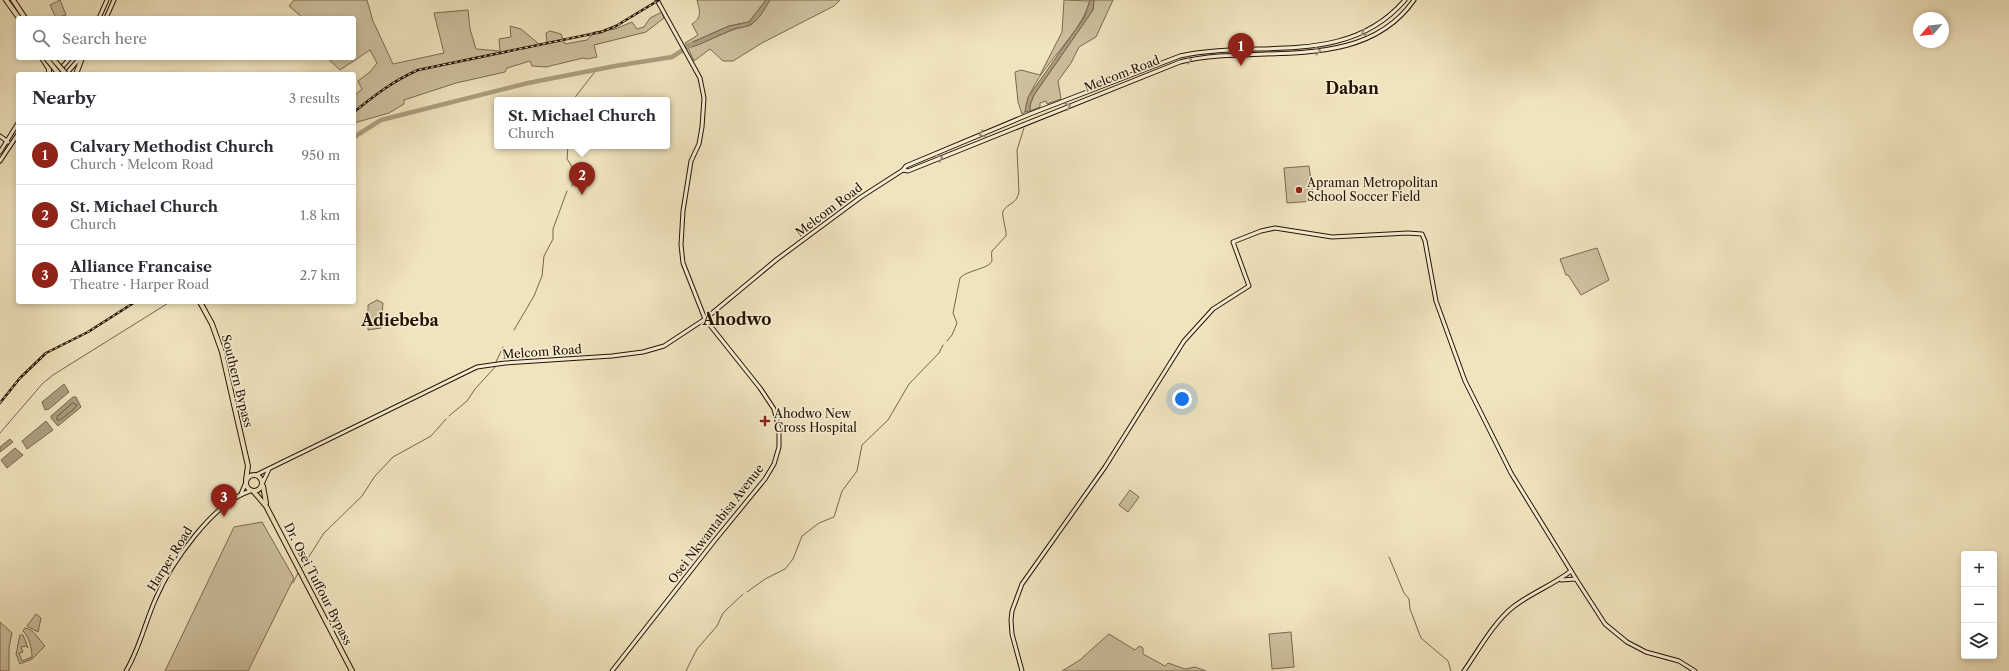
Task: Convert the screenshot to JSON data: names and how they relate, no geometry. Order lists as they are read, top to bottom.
{
  "streets": {
    "highway": ["Southern Bypass", "Dr. Osei Tuffour Bypass"],
    "main road": ["Melcom Road", "Osei Nkwantabisa Avenue", "Harper Road"]
  },
  "crossings": [
    ["Melcom Road", "Southern Bypass"],
    ["Melcom Road", "Osei Nkwantabisa Avenue"],
    ["Melcom Road", "Harper Road"],
    ["Melcom Road", "Dr. Osei Tuffour Bypass"],
    ["Southern Bypass", "Harper Road"],
    ["Southern Bypass", "Dr. Osei Tuffour Bypass"],
    ["Harper Road", "Dr. Osei Tuffour Bypass"]
  ],
  "districts": ["Daban", "Ahodwo", "Adiebeba"],
  "places": {
    "other": ["Apraman Metropolitan School Soccer Field"],
    "health": ["Ahodwo New Cross Hospital"]
  },
  "north": "bottom left",
  "page": {
    "search": "Search here",
    "pins": ["1", "2", "3"],
    "heading": ["Nearby", "3 results"],
    "popup": ["St. Michael Church", "Church"],
    "list": [
      {
        "mark": "1",
        "name": "Calvary Methodist Church",
        "note": "Church · Melcom Road",
        "value": "950 m"
      },
      {
        "mark": "2",
        "name": "St. Michael Church",
        "note": "Church",
        "value": "1.8 km"
      },
      {
        "mark": "3",
        "name": "Alliance Francaise",
        "note": "Theatre · Harper Road",
        "value": "2.7 km"
      }
    ],
    "map_buttons": ["+", "−"]
  }
}
